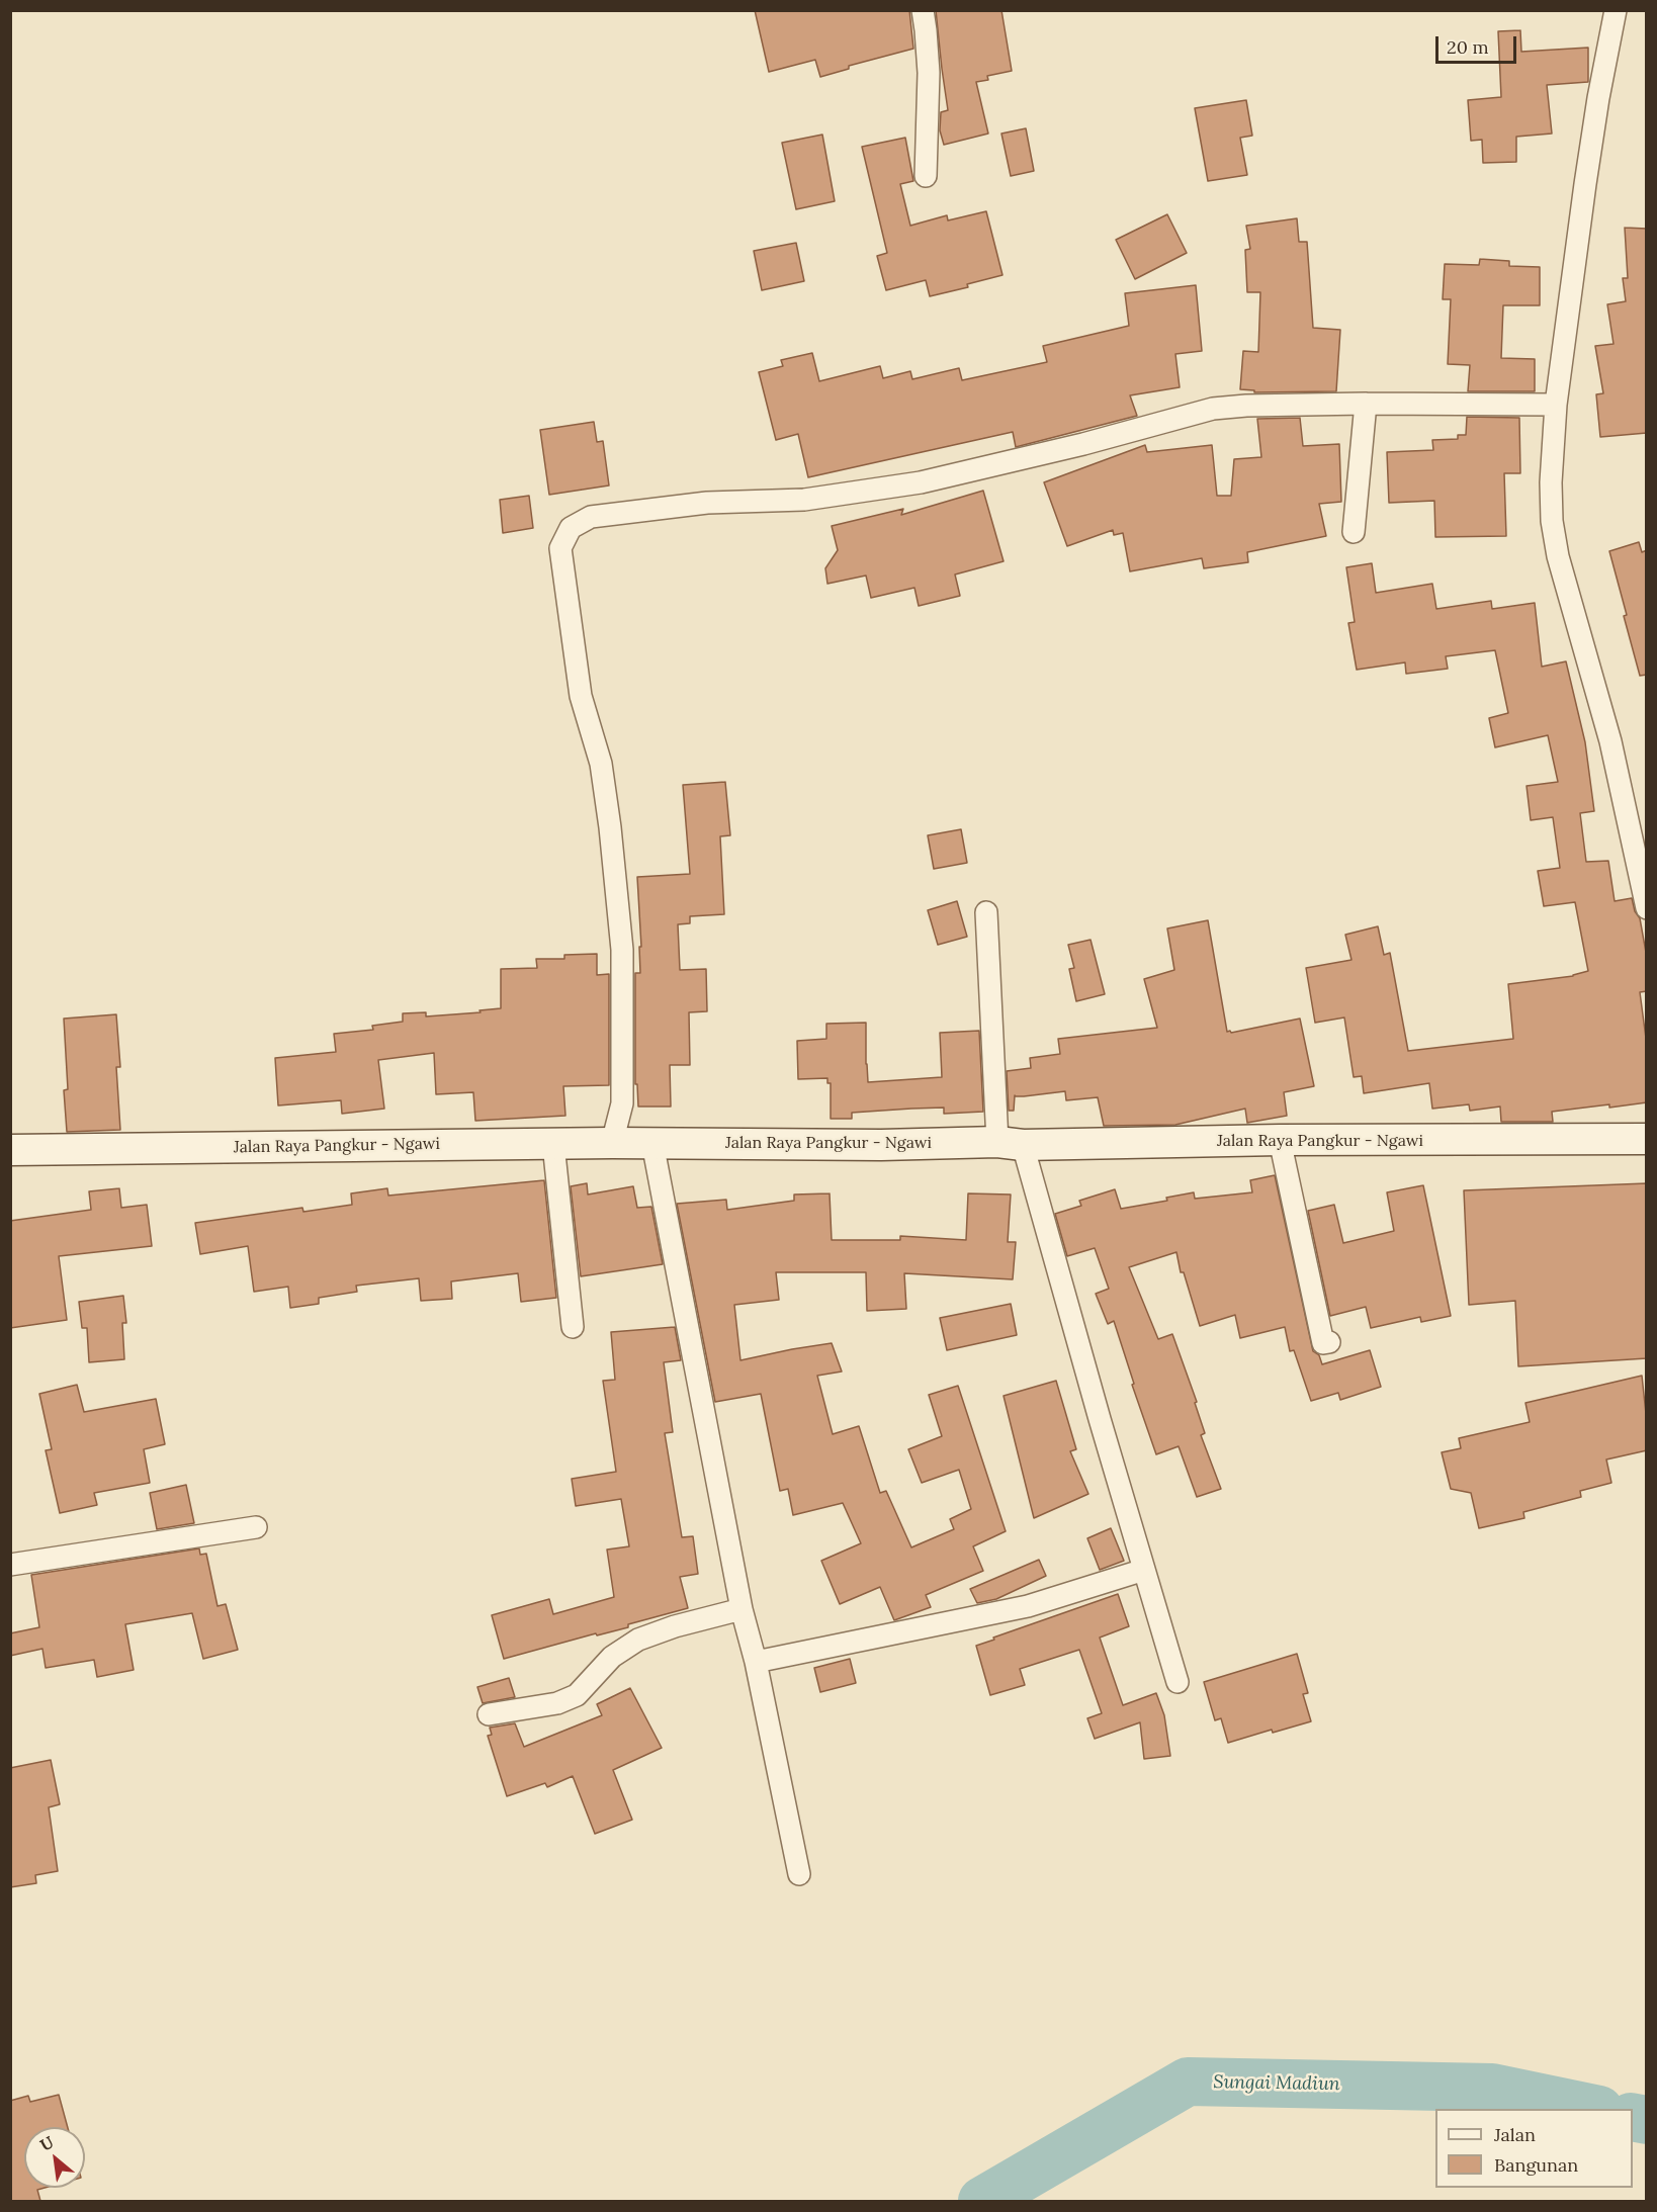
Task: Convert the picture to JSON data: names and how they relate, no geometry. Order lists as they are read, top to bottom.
{
  "streets": {
    "main road": ["Jalan Raya Pangkur - Ngawi"]
  },
  "water": ["Sungai Madiun"],
  "legend": ["Jalan", "Bangunan"],
  "scale_bar": "20 m",
  "north": "top left"
}
